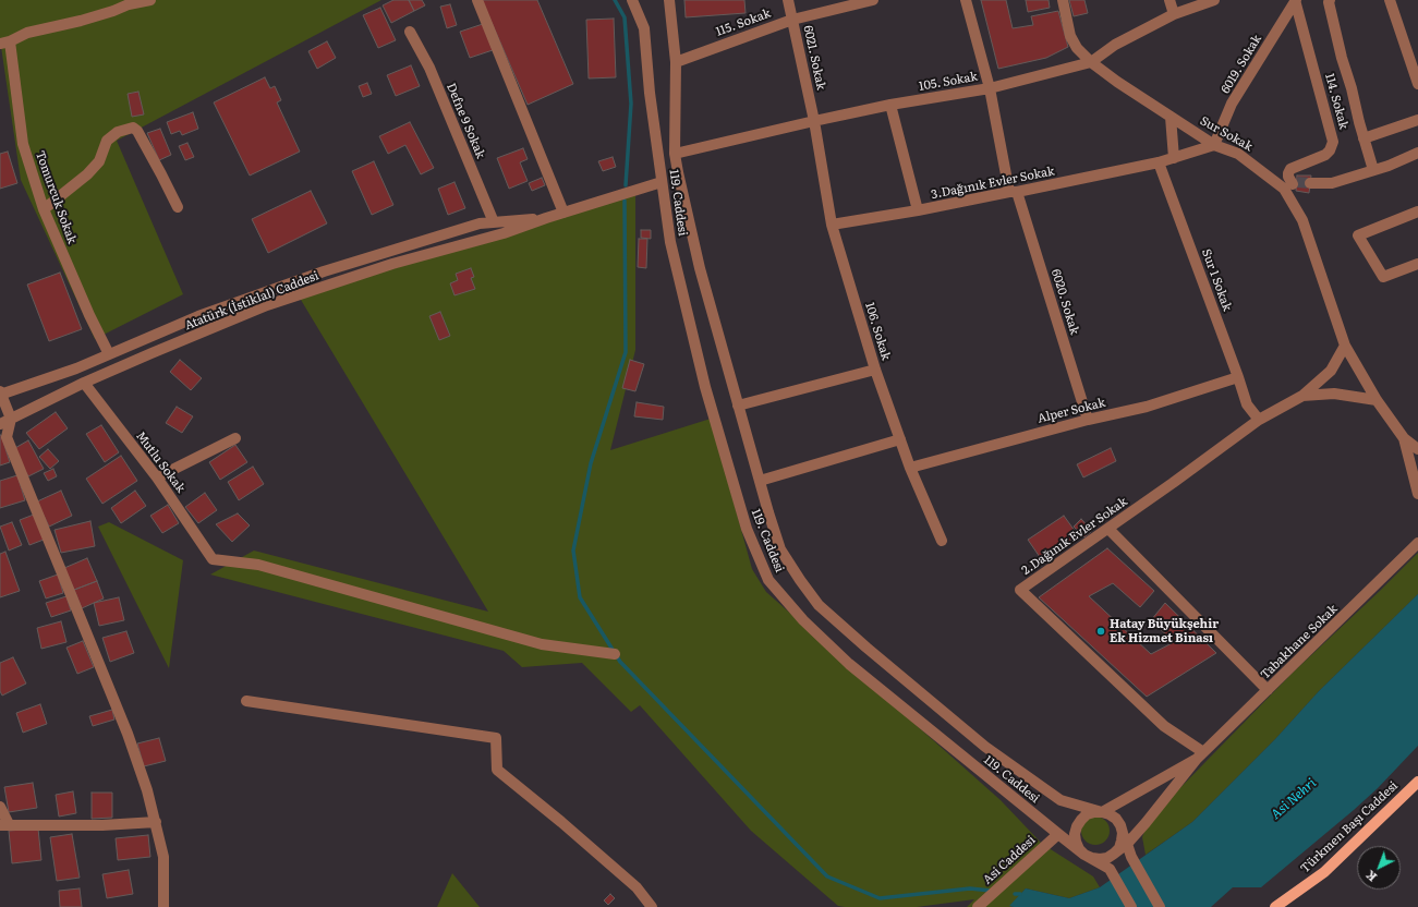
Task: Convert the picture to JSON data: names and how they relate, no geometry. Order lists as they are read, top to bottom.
{
  "streets": {
    "main road": ["Türkmen Başı Caddesi"],
    "street": [
      "115. Sokak",
      "6021. Sokak",
      "6019. Sokak",
      "105. Sokak",
      "114. Sokak",
      "Defne 9 Sokak",
      "Sur Sokak",
      "3.Dağınık Evler Sokak",
      "Tomurcuk Sokak",
      "119. Caddesi",
      "Sur 1 Sokak",
      "Atatürk (İstiklal) Caddesi",
      "6020. Sokak",
      "106. Sokak",
      "Alper Sokak",
      "Mutlu Sokak",
      "2.Dağınık Evler Sokak",
      "Tabakhane Sokak",
      "Asi Caddesi"
    ]
  },
  "crossings": [
    ["115. Sokak", "6021. Sokak"],
    ["115. Sokak", "119. Caddesi"],
    ["6021. Sokak", "105. Sokak"],
    ["6021. Sokak", "106. Sokak"],
    ["6019. Sokak", "114. Sokak"],
    ["6019. Sokak", "Sur Sokak"],
    ["105. Sokak", "Sur Sokak"],
    ["105. Sokak", "119. Caddesi"],
    ["105. Sokak", "6020. Sokak"],
    ["105. Sokak", "106. Sokak"],
    ["114. Sokak", "Sur Sokak"],
    ["Defne 9 Sokak", "Atatürk (İstiklal) Caddesi"],
    ["Sur Sokak", "2.Dağınık Evler Sokak"],
    ["3.Dağınık Evler Sokak", "Sur 1 Sokak"],
    ["3.Dağınık Evler Sokak", "6020. Sokak"],
    ["3.Dağınık Evler Sokak", "106. Sokak"],
    ["Tomurcuk Sokak", "Atatürk (İstiklal) Caddesi"],
    ["119. Caddesi", "Atatürk (İstiklal) Caddesi"],
    ["119. Caddesi", "Asi Caddesi"],
    ["Sur 1 Sokak", "Alper Sokak"],
    ["Sur 1 Sokak", "2.Dağınık Evler Sokak"],
    ["Atatürk (İstiklal) Caddesi", "Mutlu Sokak"],
    ["6020. Sokak", "Alper Sokak"],
    ["106. Sokak", "Alper Sokak"],
    ["2.Dağınık Evler Sokak", "Tabakhane Sokak"]
  ],
  "water": ["Asi Nehri"],
  "places": ["Hatay Büyükşehir Ek Hizmet Binası"],
  "north": "bottom left"
}
